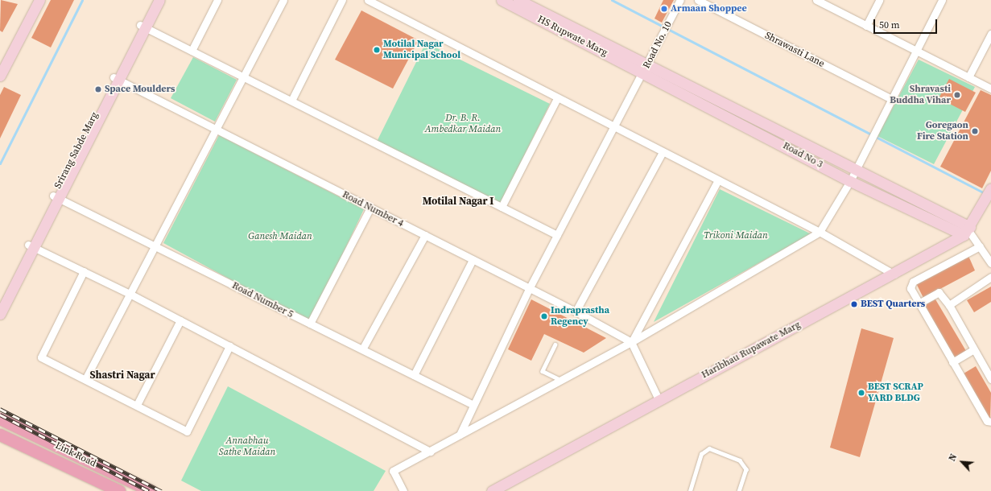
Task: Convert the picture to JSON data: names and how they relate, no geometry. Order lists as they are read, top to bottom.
{
  "streets": {
    "main road": ["Link Road"],
    "street": [
      "HS Rupwate Marg",
      "Road No. 10",
      "Shrawasti Lane",
      "Srirang Sabde Marg",
      "Road No 3",
      "Road Number 4",
      "Road Number 5",
      "Haribhau Rupawate Marg"
    ]
  },
  "crossings": [
    ["HS Rupwate Marg", "Road No. 10"],
    ["HS Rupwate Marg", "Road No 3"],
    ["Road No. 10", "Road No 3"],
    ["Road No. 10", "Road Number 4"],
    ["Road No. 10", "Road Number 5"],
    ["Srirang Sabde Marg", "Road Number 4"],
    ["Srirang Sabde Marg", "Road Number 5"],
    ["Road No 3", "Haribhau Rupawate Marg"]
  ],
  "districts": ["Motilal Nagar I", "Shastri Nagar"],
  "parks": [
    "Dr. B. R. Ambedkar Maidan",
    "Trikoni Maidan",
    "Ganesh Maidan",
    "Annabhau Sathe Maidan"
  ],
  "places": [
    "Armaan Shoppee",
    "Motilal Nagar Municipal School",
    "Space Moulders",
    "Shravasti Buddha Vihar",
    "Goregaon Fire Station",
    "BEST Quarters",
    "Indraprastha Regency",
    "BEST SCRAP YARD BLDG"
  ],
  "scale_bar": "50 m",
  "north": "top left"
}
